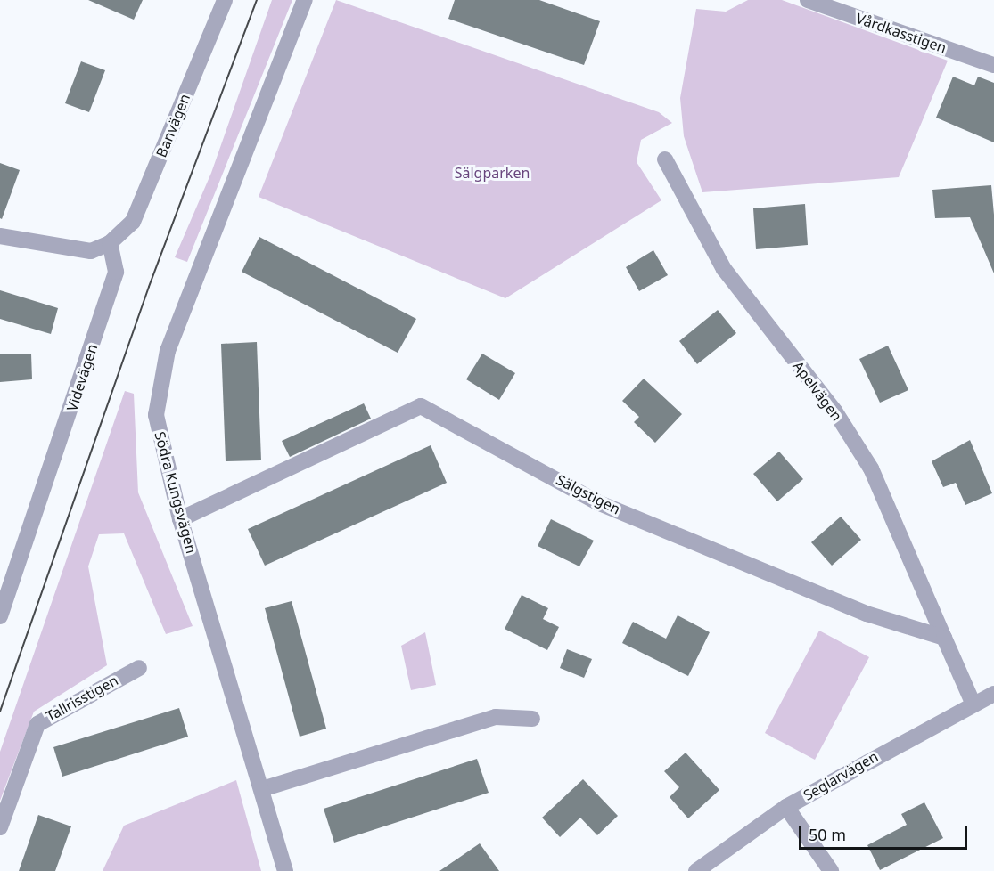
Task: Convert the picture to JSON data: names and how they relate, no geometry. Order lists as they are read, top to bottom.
{
  "streets": {
    "street": [
      "Vårdkasstigen",
      "Banvägen",
      "Videvägen",
      "Apelvägen",
      "Södra Kungsvägen",
      "Sälgstigen",
      "Tallrisstigen",
      "Seglarvägen"
    ]
  },
  "crossings": [
    ["Banvägen", "Videvägen"],
    ["Apelvägen", "Sälgstigen"],
    ["Södra Kungsvägen", "Sälgstigen"]
  ],
  "parks": ["Sälgparken"],
  "scale_bar": "50 m"
}
